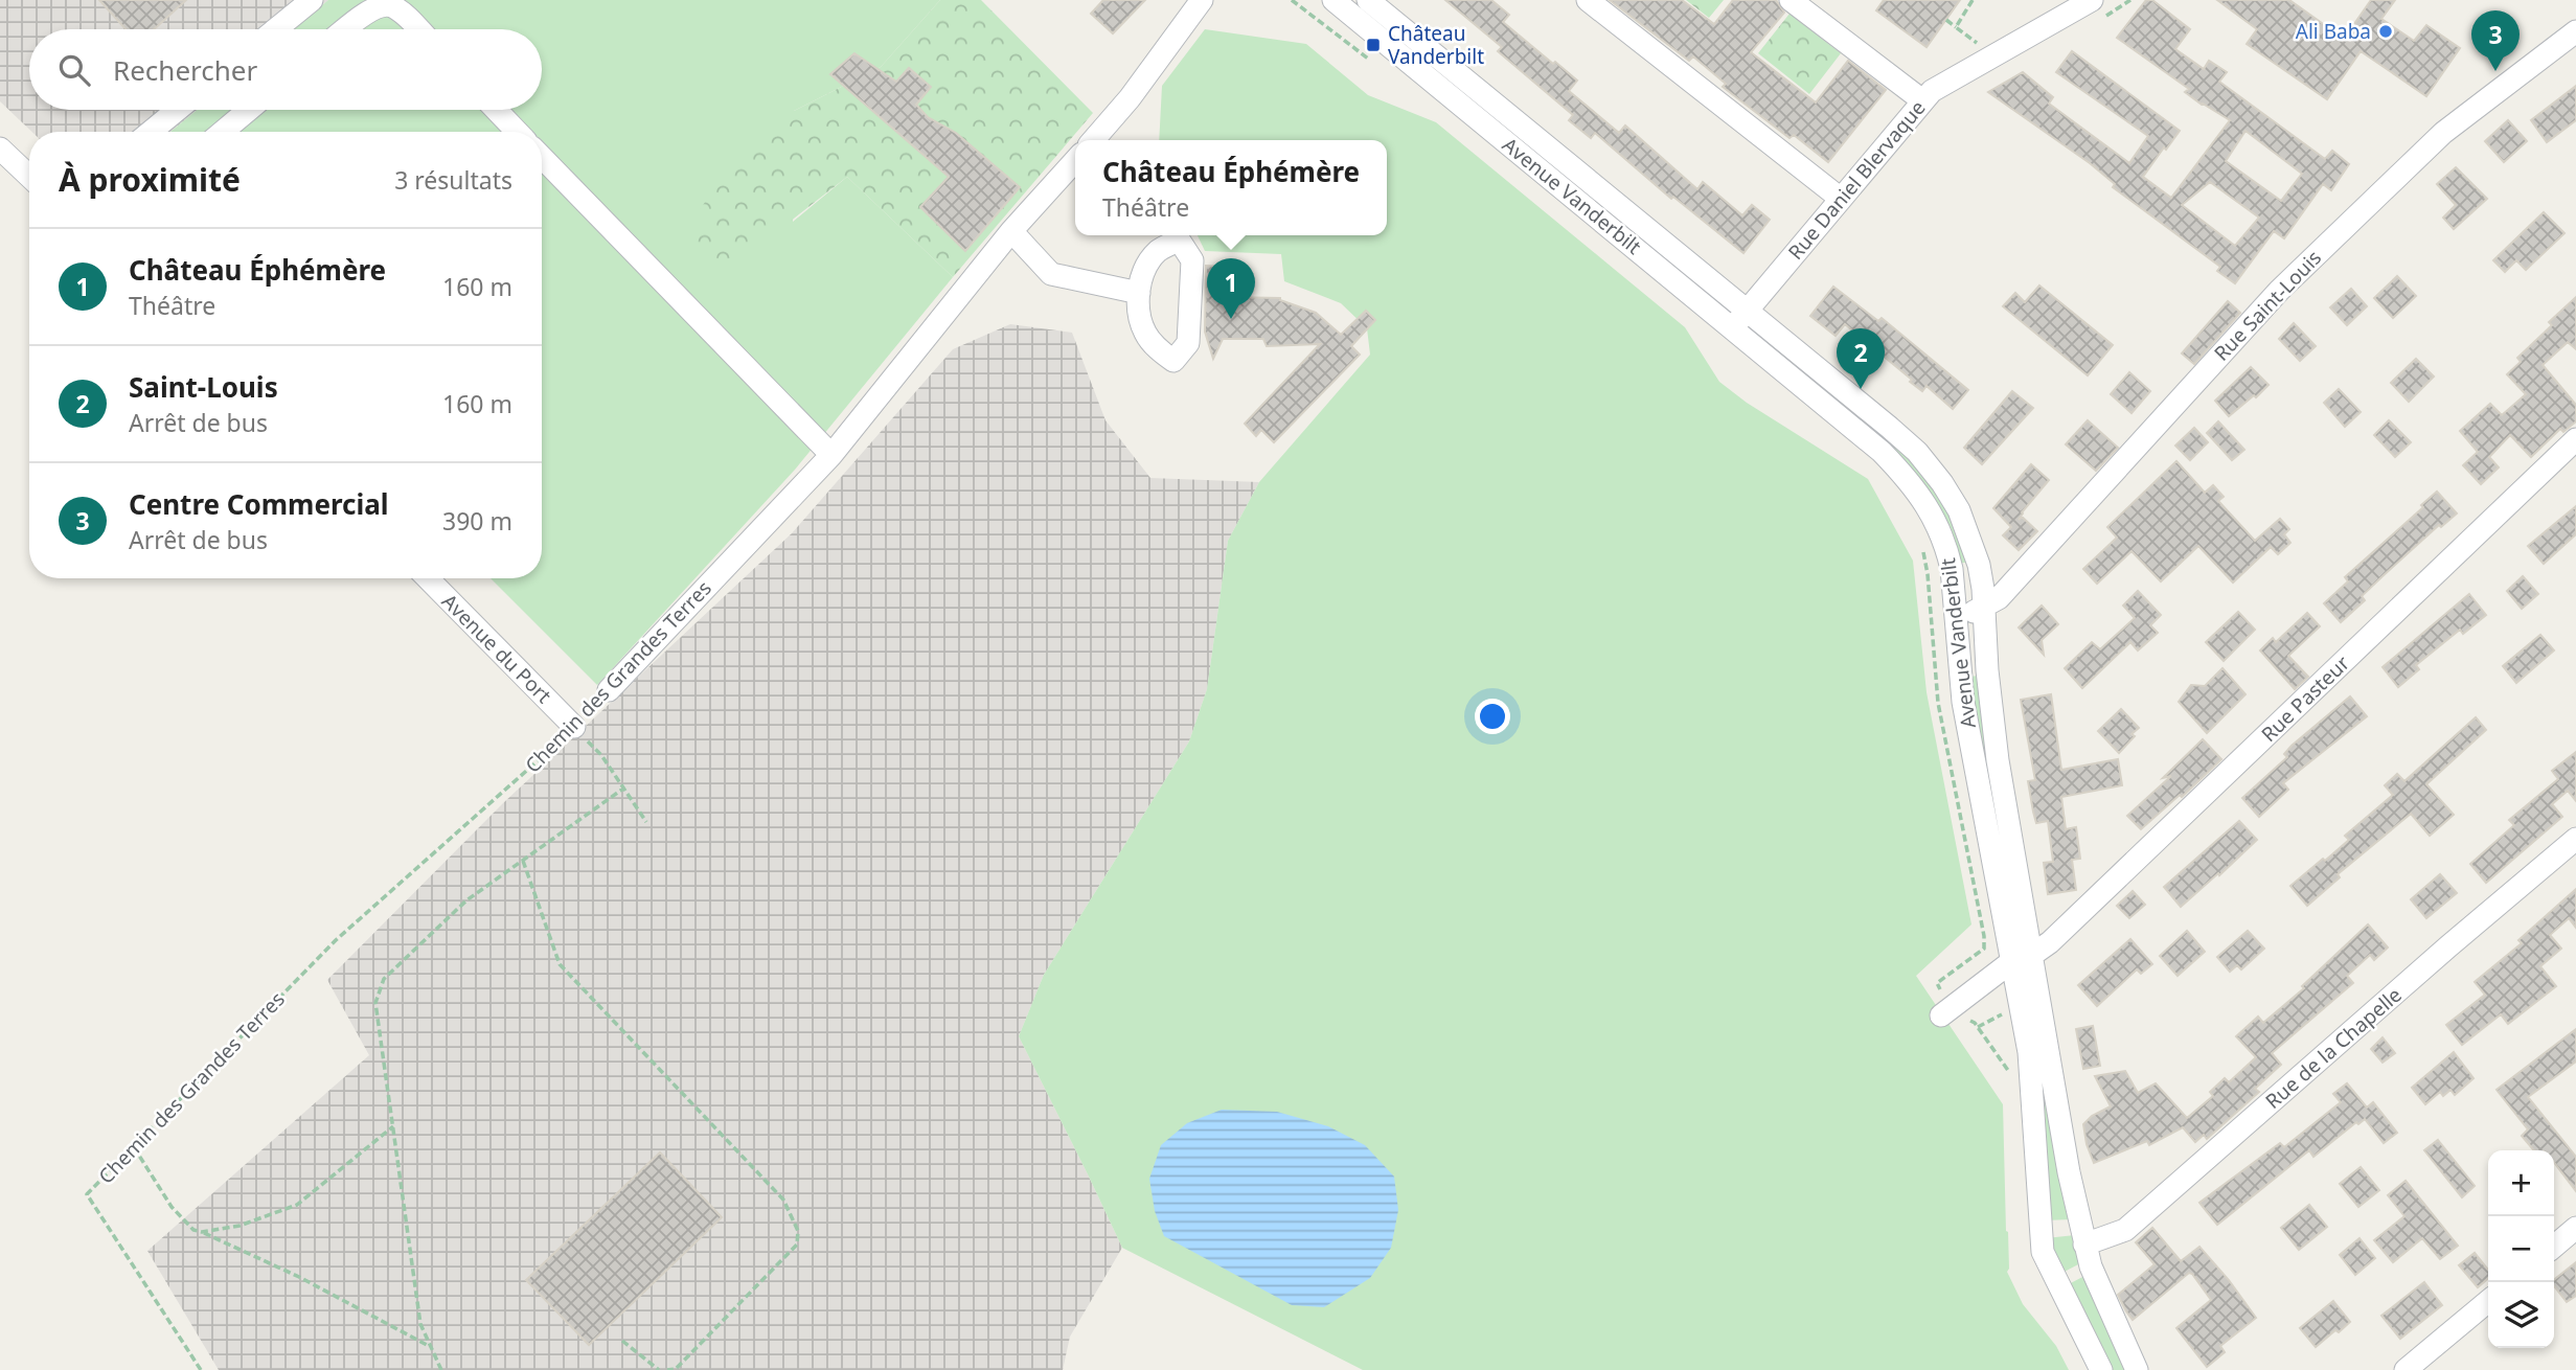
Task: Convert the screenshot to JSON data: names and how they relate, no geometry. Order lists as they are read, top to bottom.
{
  "streets": {
    "street": [
      "Rue Daniel Blervaque",
      "Avenue Vanderbilt",
      "Rue Saint-Louis",
      "Avenue du Port",
      "Chemin des Grandes Terres",
      "Rue Pasteur",
      "Rue de la Chapelle"
    ]
  },
  "crossings": [
    ["Rue Daniel Blervaque", "Avenue Vanderbilt"],
    ["Avenue Vanderbilt", "Rue Saint-Louis"],
    ["Avenue Vanderbilt", "Rue Pasteur"],
    ["Avenue Vanderbilt", "Rue de la Chapelle"],
    ["Avenue du Port", "Chemin des Grandes Terres"]
  ],
  "places": {
    "other": ["Ali Baba"],
    "transit": ["Château Vanderbilt"]
  },
  "page": {
    "pins": ["3", "1", "2"],
    "search": "Rechercher",
    "heading": ["À proximité", "3 résultats"],
    "popup": ["Château Éphémère", "Théâtre"],
    "list": [
      {
        "mark": "1",
        "name": "Château Éphémère",
        "note": "Théâtre",
        "value": "160 m"
      },
      {
        "mark": "2",
        "name": "Saint-Louis",
        "note": "Arrêt de bus",
        "value": "160 m"
      },
      {
        "mark": "3",
        "name": "Centre Commercial",
        "note": "Arrêt de bus",
        "value": "390 m"
      }
    ],
    "map_buttons": ["+", "−"]
  }
}
